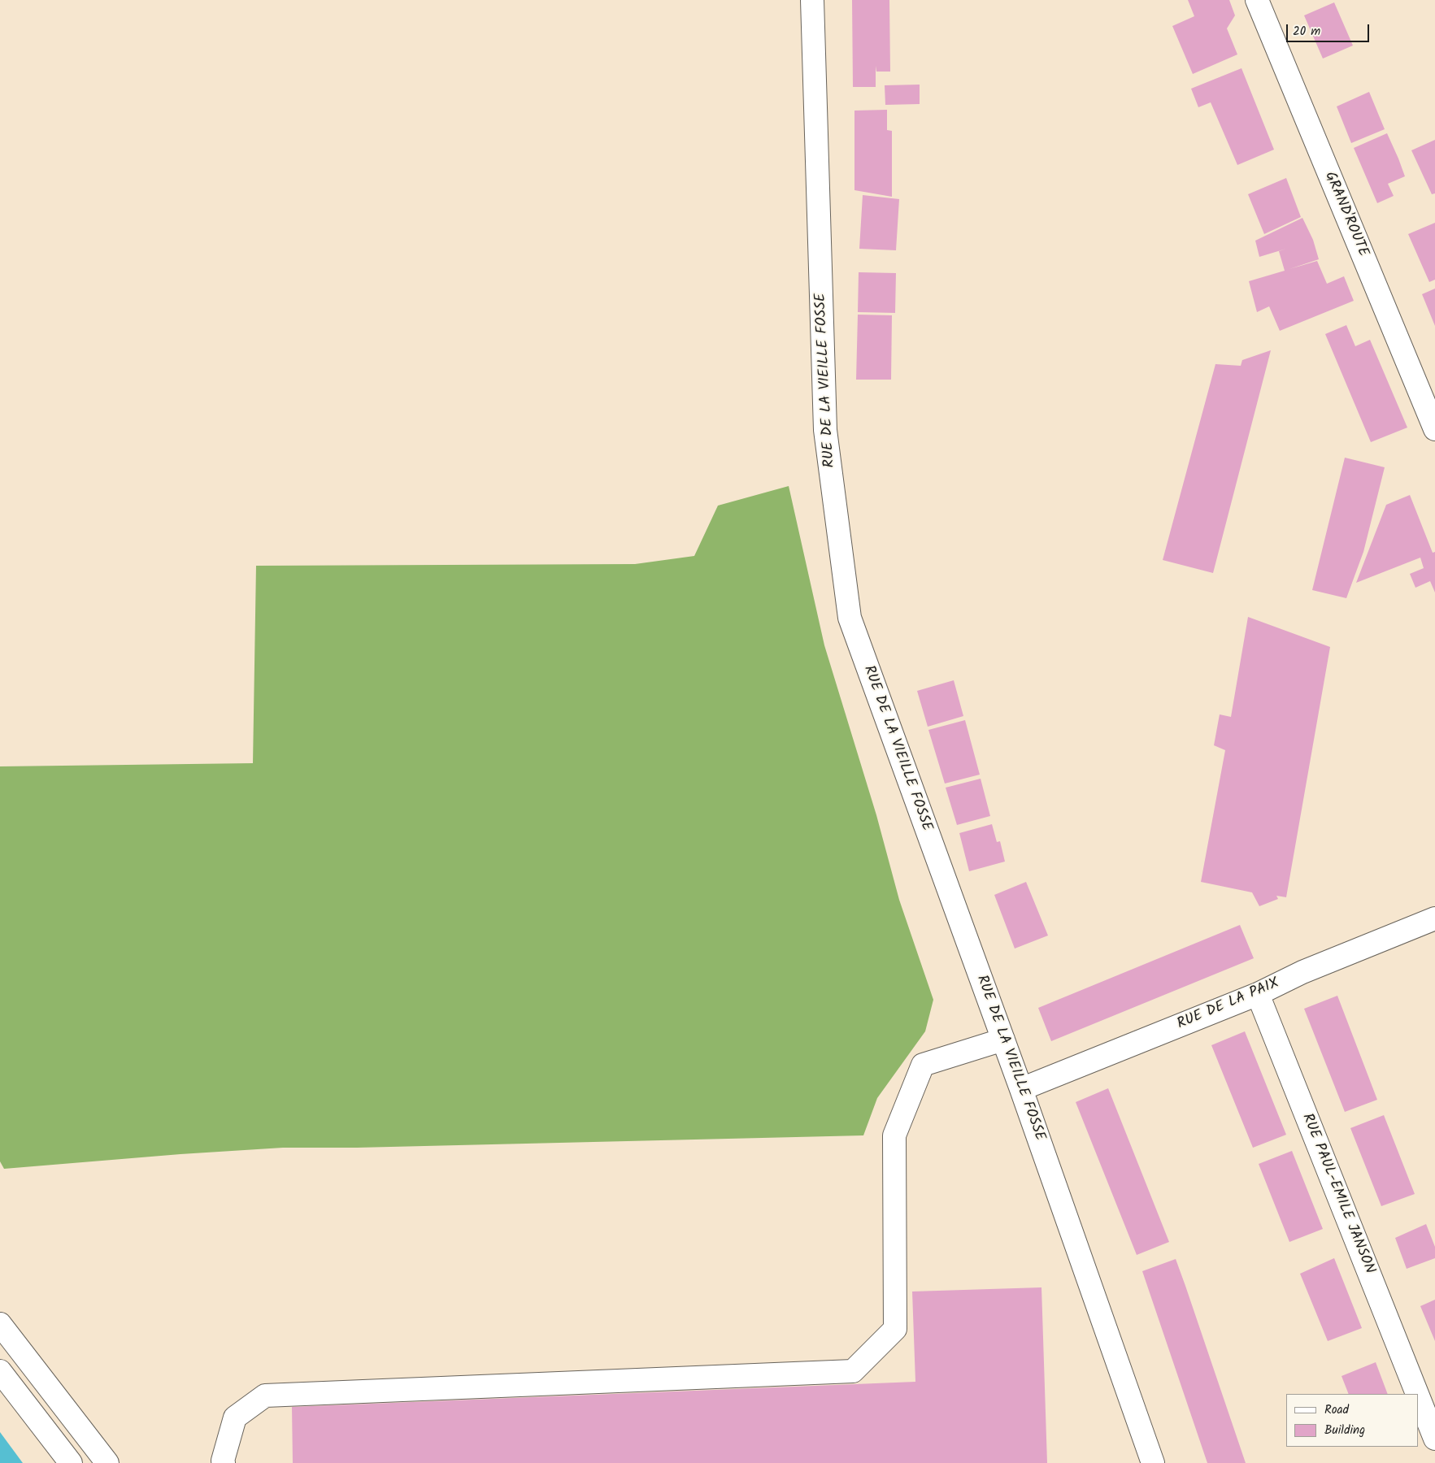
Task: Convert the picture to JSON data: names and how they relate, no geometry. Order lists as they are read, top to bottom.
{
  "streets": {
    "street": [
      "GRAND'ROUTE",
      "RUE DE LA VIEILLE FOSSE",
      "RUE DE LA PAIX",
      "RUE PAUL-EMILE JANSON"
    ]
  },
  "crossings": [
    ["RUE DE LA VIEILLE FOSSE", "RUE DE LA PAIX"],
    ["RUE DE LA PAIX", "RUE PAUL-EMILE JANSON"]
  ],
  "legend": ["Road", "Building"],
  "scale_bar": "20 m"
}
